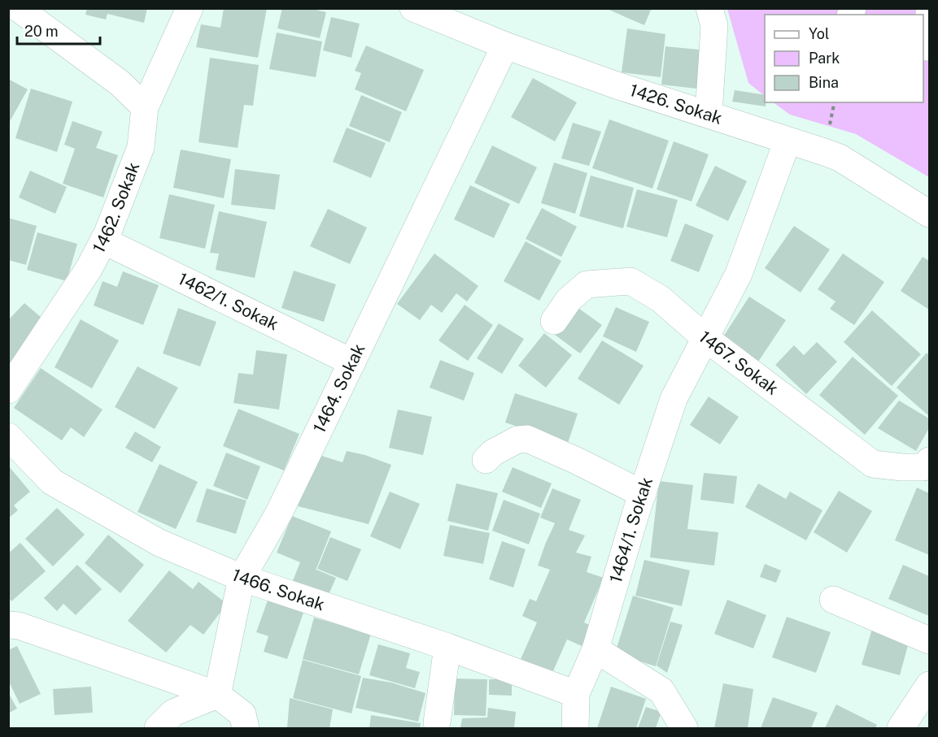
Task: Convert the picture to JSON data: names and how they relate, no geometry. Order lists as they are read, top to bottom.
{
  "streets": {
    "street": [
      "1426. Sokak",
      "1462. Sokak",
      "1462/1. Sokak",
      "1467. Sokak",
      "1464. Sokak",
      "1464/1. Sokak",
      "1466. Sokak"
    ]
  },
  "crossings": [
    ["1426. Sokak", "1464. Sokak"],
    ["1426. Sokak", "1464/1. Sokak"],
    ["1462. Sokak", "1462/1. Sokak"],
    ["1462/1. Sokak", "1464. Sokak"],
    ["1467. Sokak", "1464/1. Sokak"],
    ["1464. Sokak", "1466. Sokak"],
    ["1464/1. Sokak", "1466. Sokak"]
  ],
  "legend": ["Yol", "Park", "Bina"],
  "scale_bar": "20 m"
}
